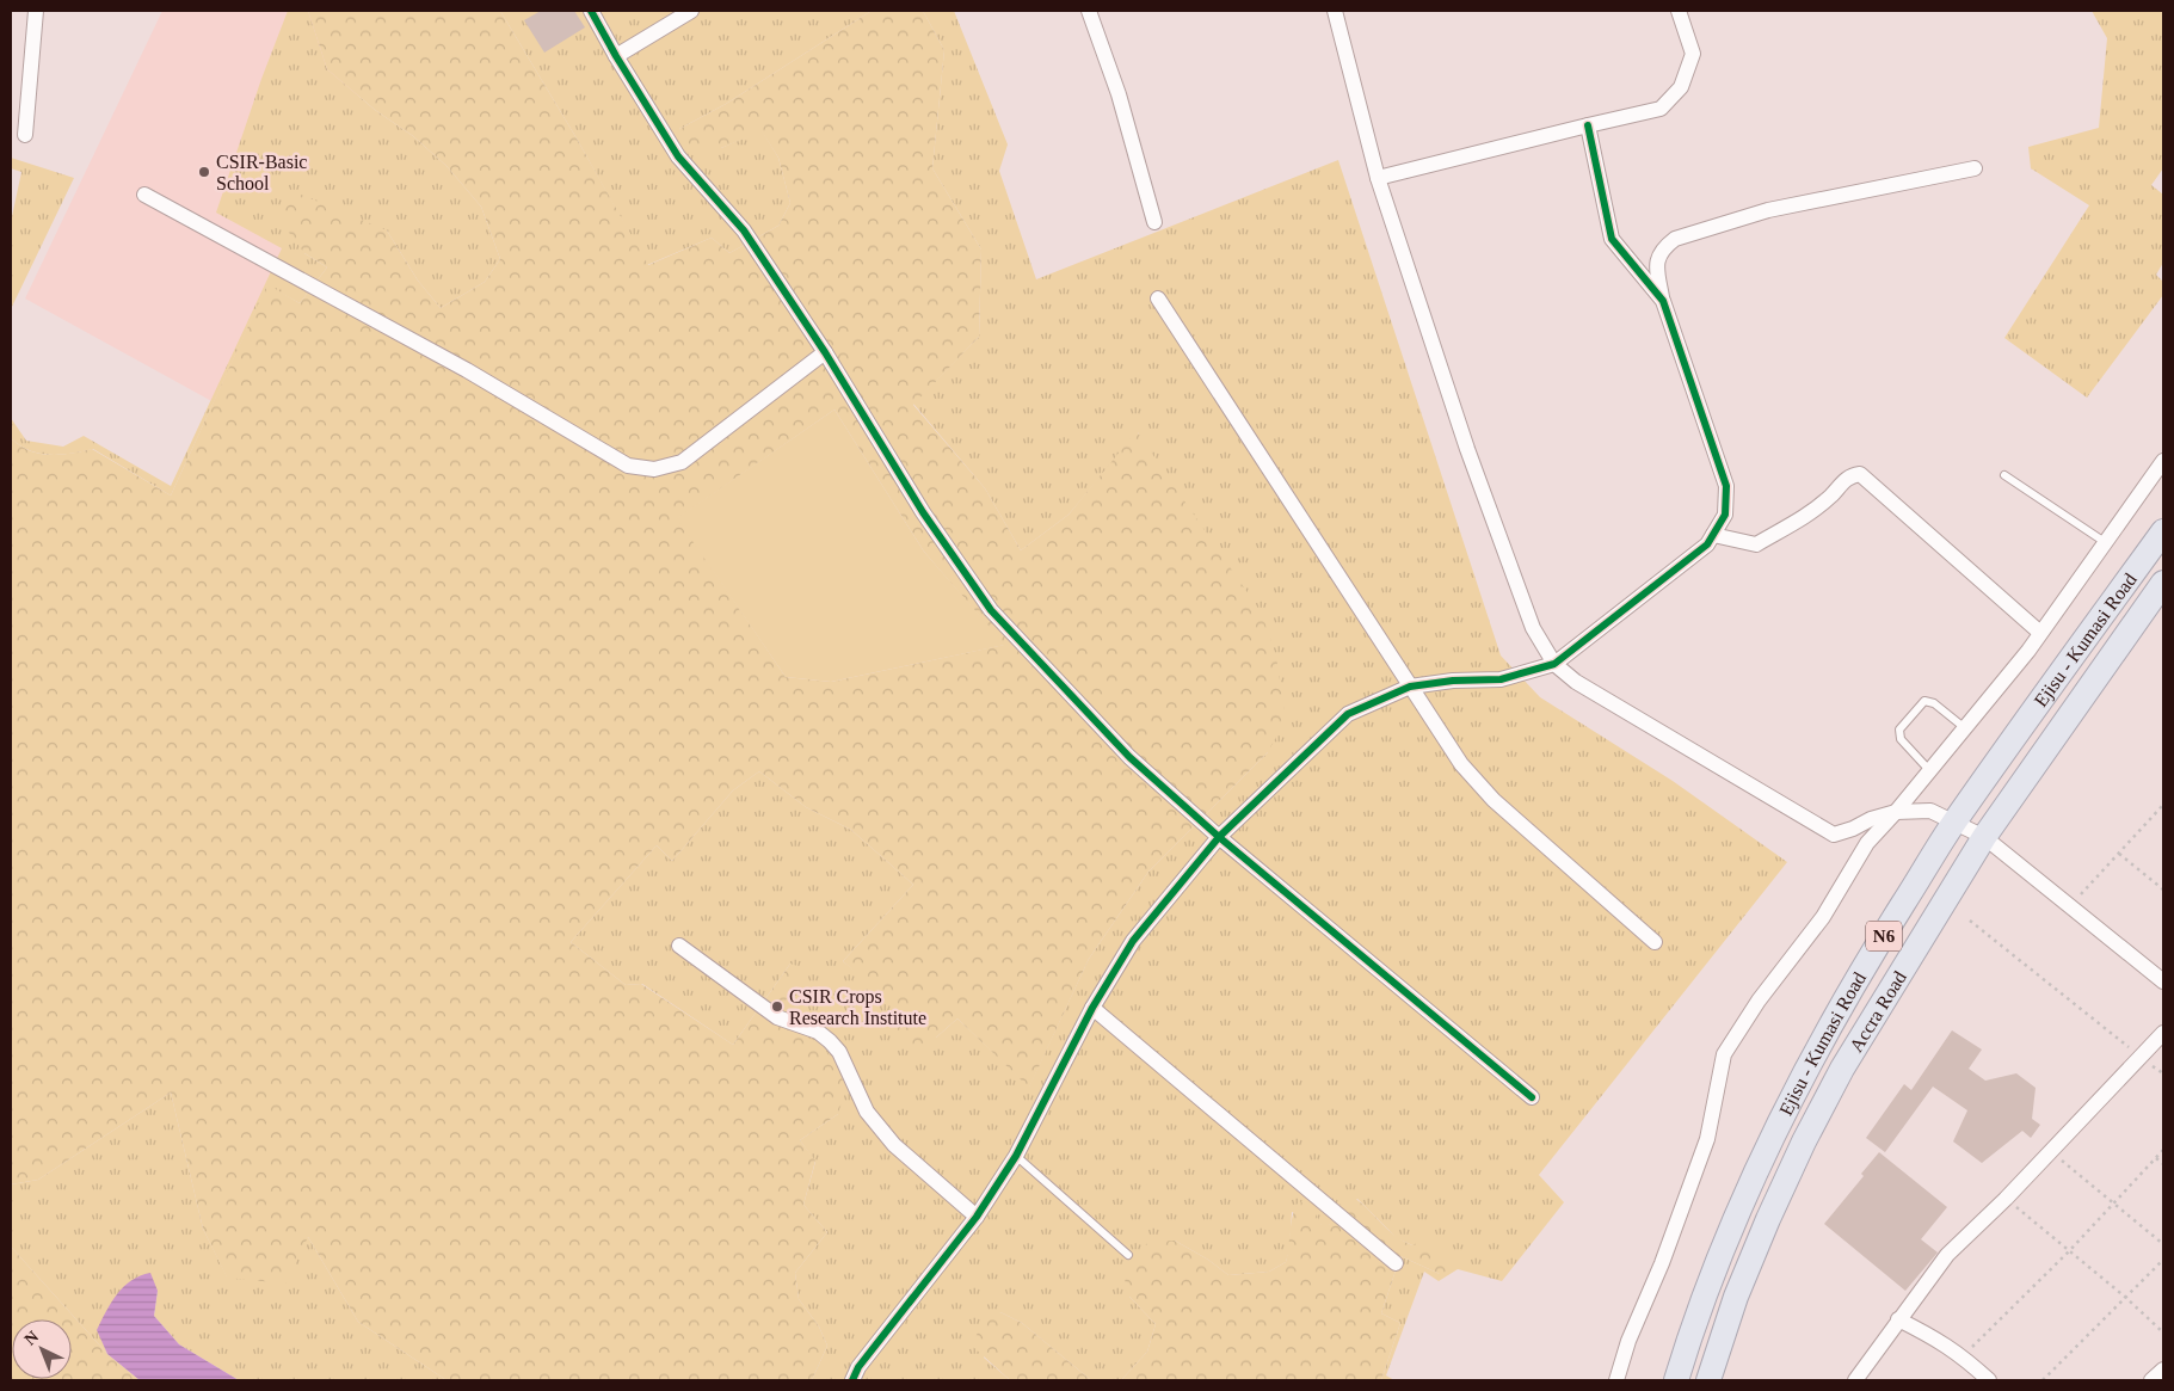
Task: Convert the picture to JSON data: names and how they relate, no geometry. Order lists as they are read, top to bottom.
{
  "streets": {
    "highway": ["Ejisu - Kumasi Road", "N6", "Accra Road"]
  },
  "places": ["CSIR-Basic School", "CSIR Crops Research Institute"],
  "north": "top left"
}
